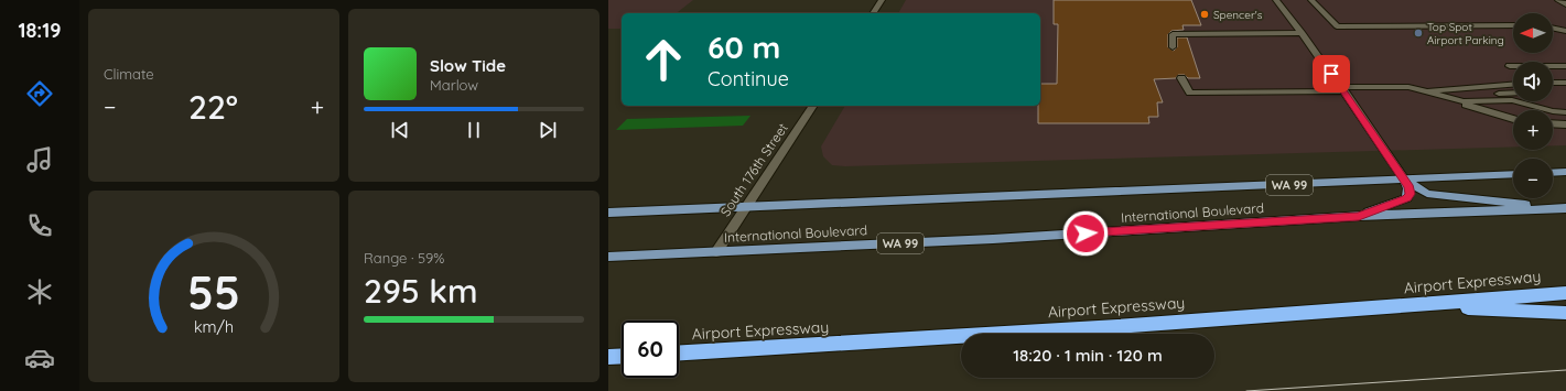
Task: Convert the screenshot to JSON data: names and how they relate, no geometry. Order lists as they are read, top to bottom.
{
  "streets": {
    "highway": ["Airport Expressway"],
    "main road": ["WA 99", "International Boulevard"],
    "street": ["South 176th Street"]
  },
  "crossings": [
    ["South 176th Street", "International Boulevard"]
  ],
  "places": ["Spencer's", "Top Spot Airport Parking"],
  "north": "left",
  "page": {
    "tabs": "18:19",
    "tile": [
      "Climate",
      ["Range · 59%", "295 km"]
    ],
    "map_buttons": ["+", "−"],
    "turn": ["60 m", "Continue"],
    "song": ["Slow Tide", "Marlow"],
    "heat": ["−", "22°", "+"],
    "limit": "60",
    "trip": "18:20 · 1 min · 120 m",
    "gauge": ["55", "km/h"]
  }
}
